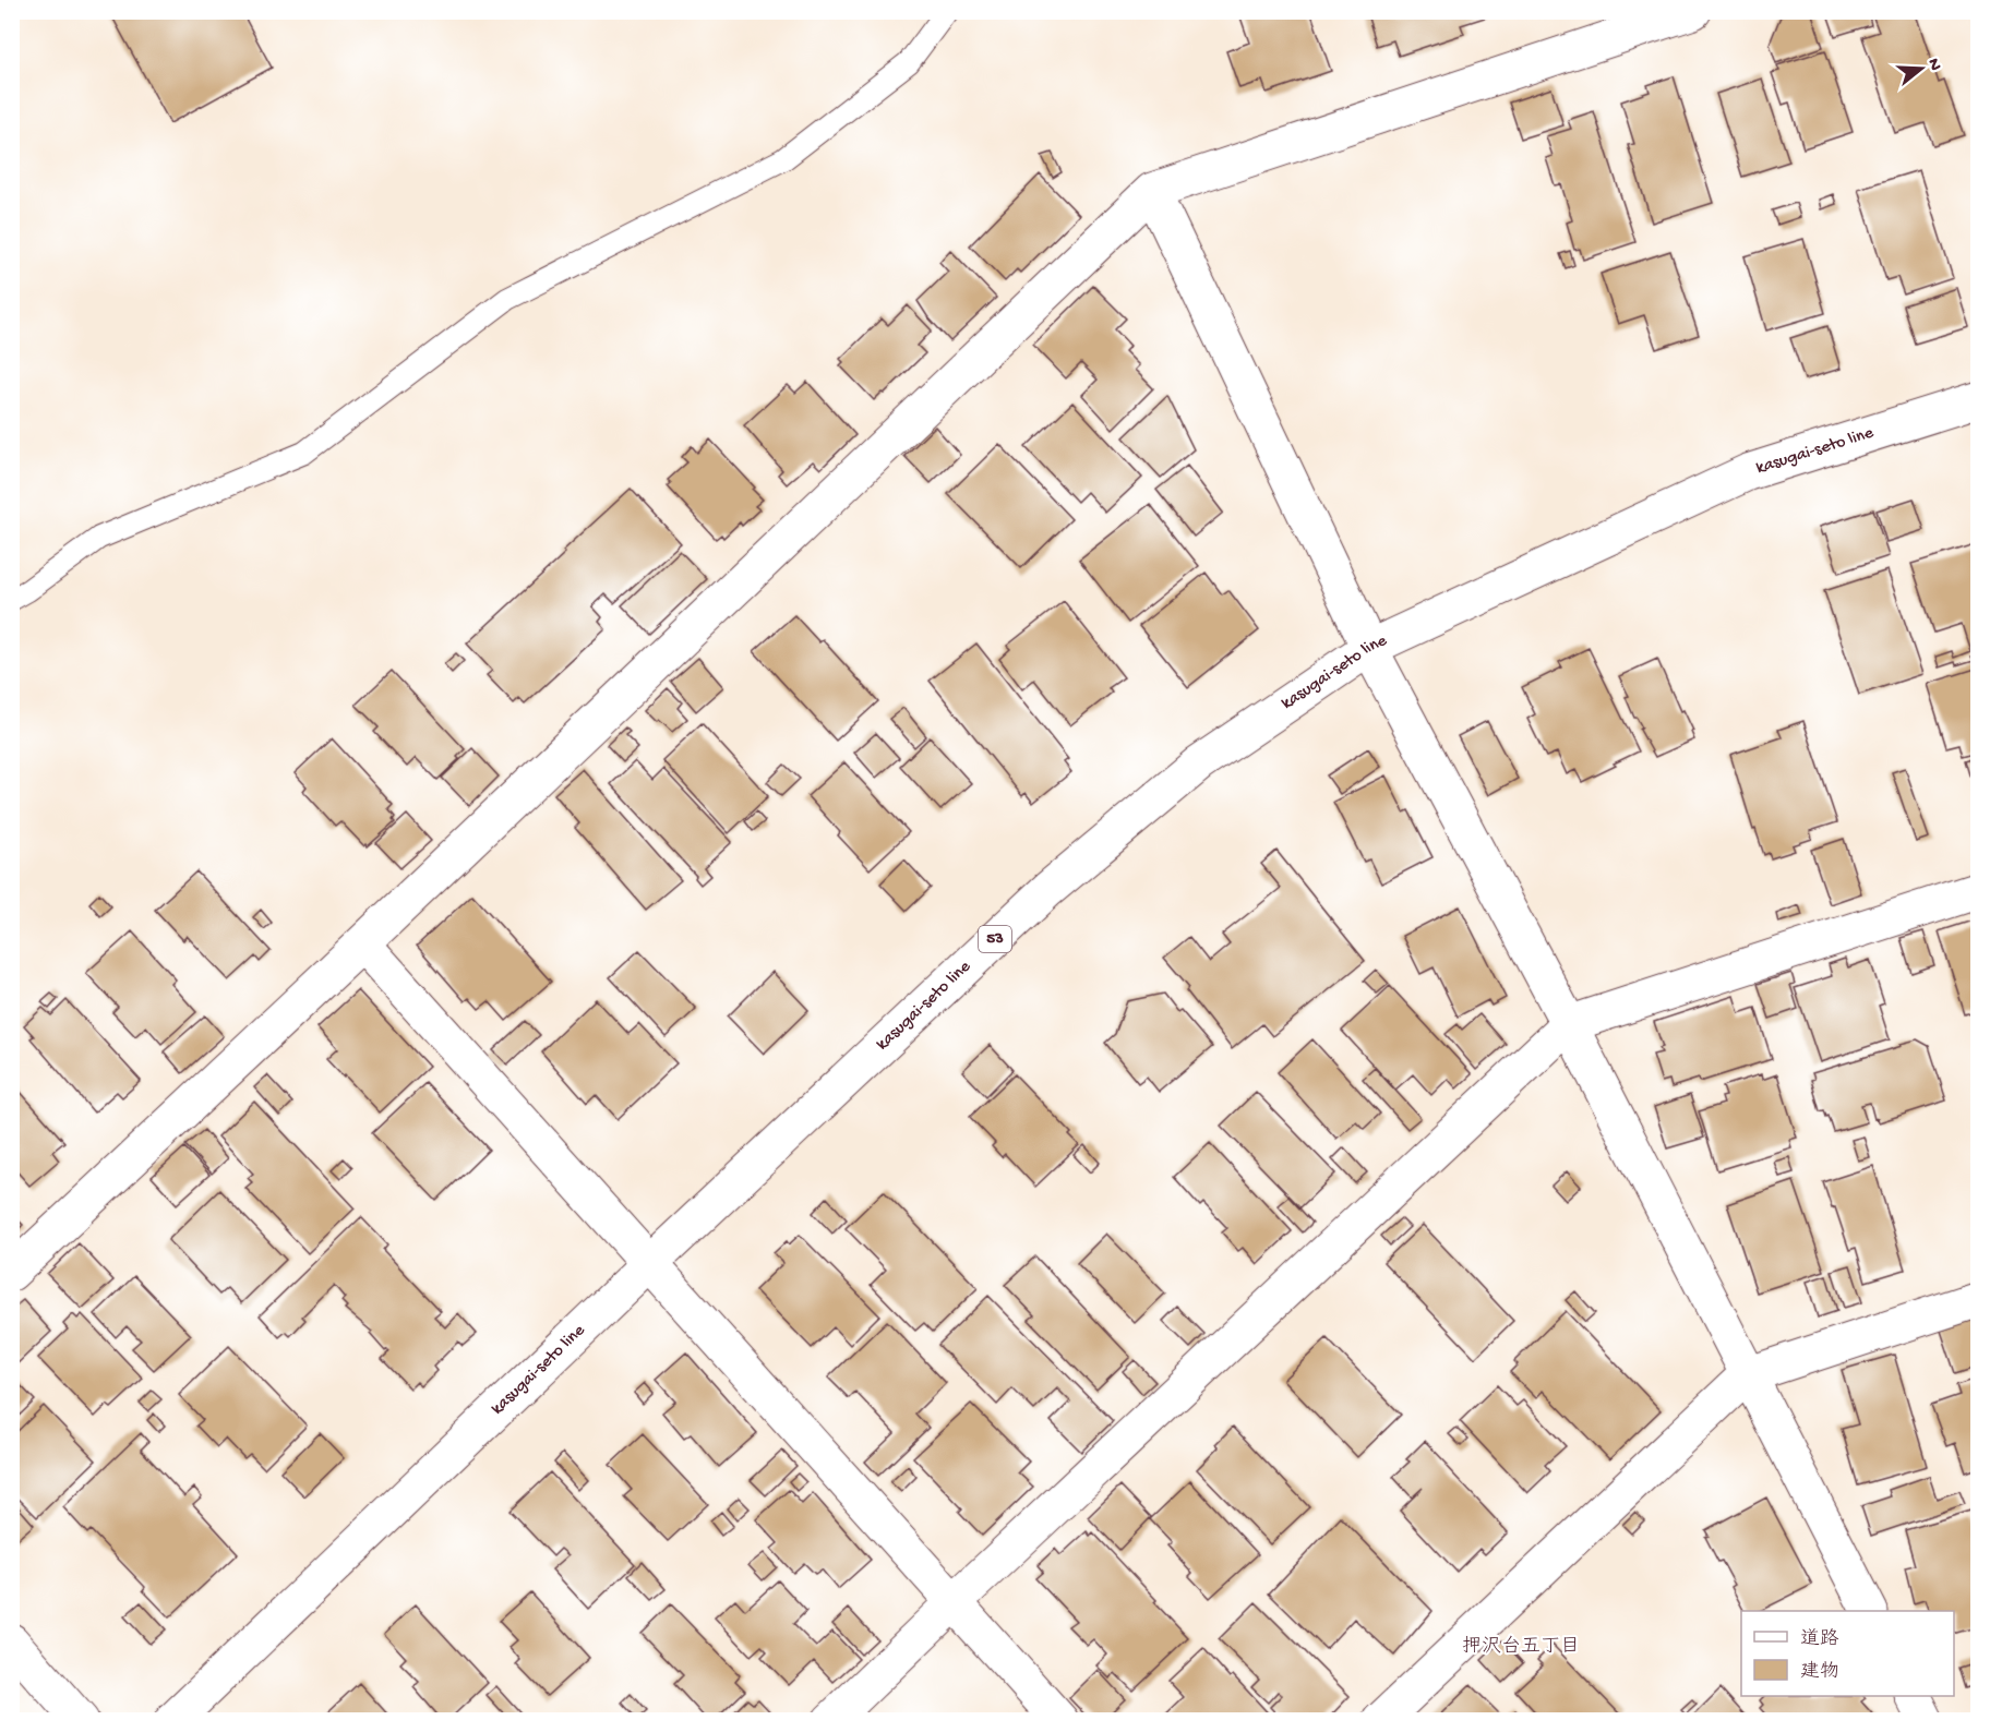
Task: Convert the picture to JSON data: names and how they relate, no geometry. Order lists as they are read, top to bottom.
{
  "streets": {
    "street": ["kasugai-seto line", "53"]
  },
  "districts": ["押沢台五丁目"],
  "legend": ["道路", "建物"],
  "north": "right"
}
